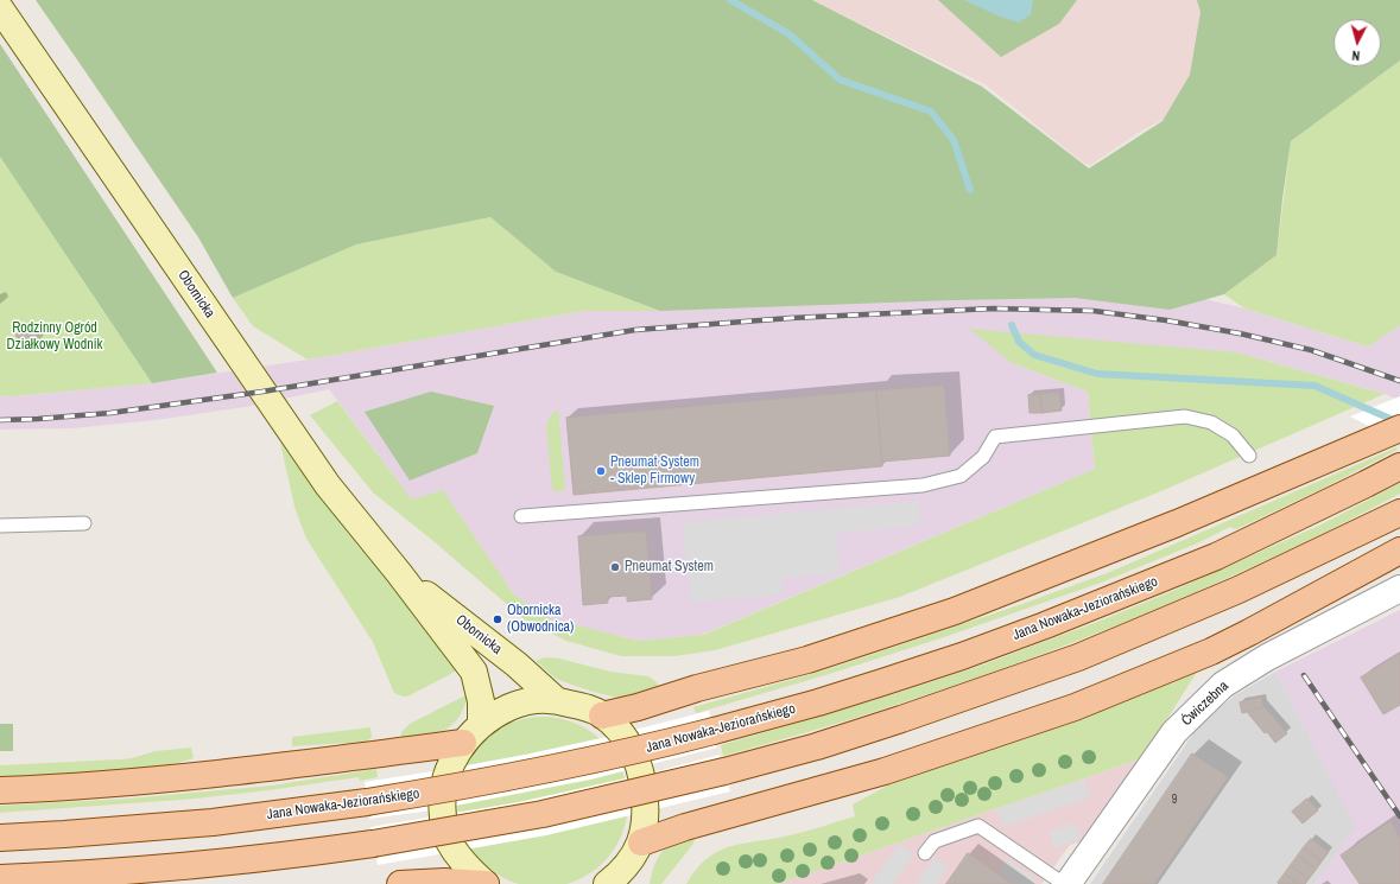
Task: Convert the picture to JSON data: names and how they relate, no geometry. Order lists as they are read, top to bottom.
{
  "streets": {
    "main road": ["Obornicka", "Jana Nowaka-Jeziorańskiego"],
    "street": ["Ćwiczebna"]
  },
  "parks": ["Rodzinny Ogród Działkowy Wodnik"],
  "places": ["Pneumat System - Sklep Firmowy", "Pneumat System", "Obornicka (Obwodnica)"],
  "house_numbers": ["9"],
  "north": "bottom"
}
